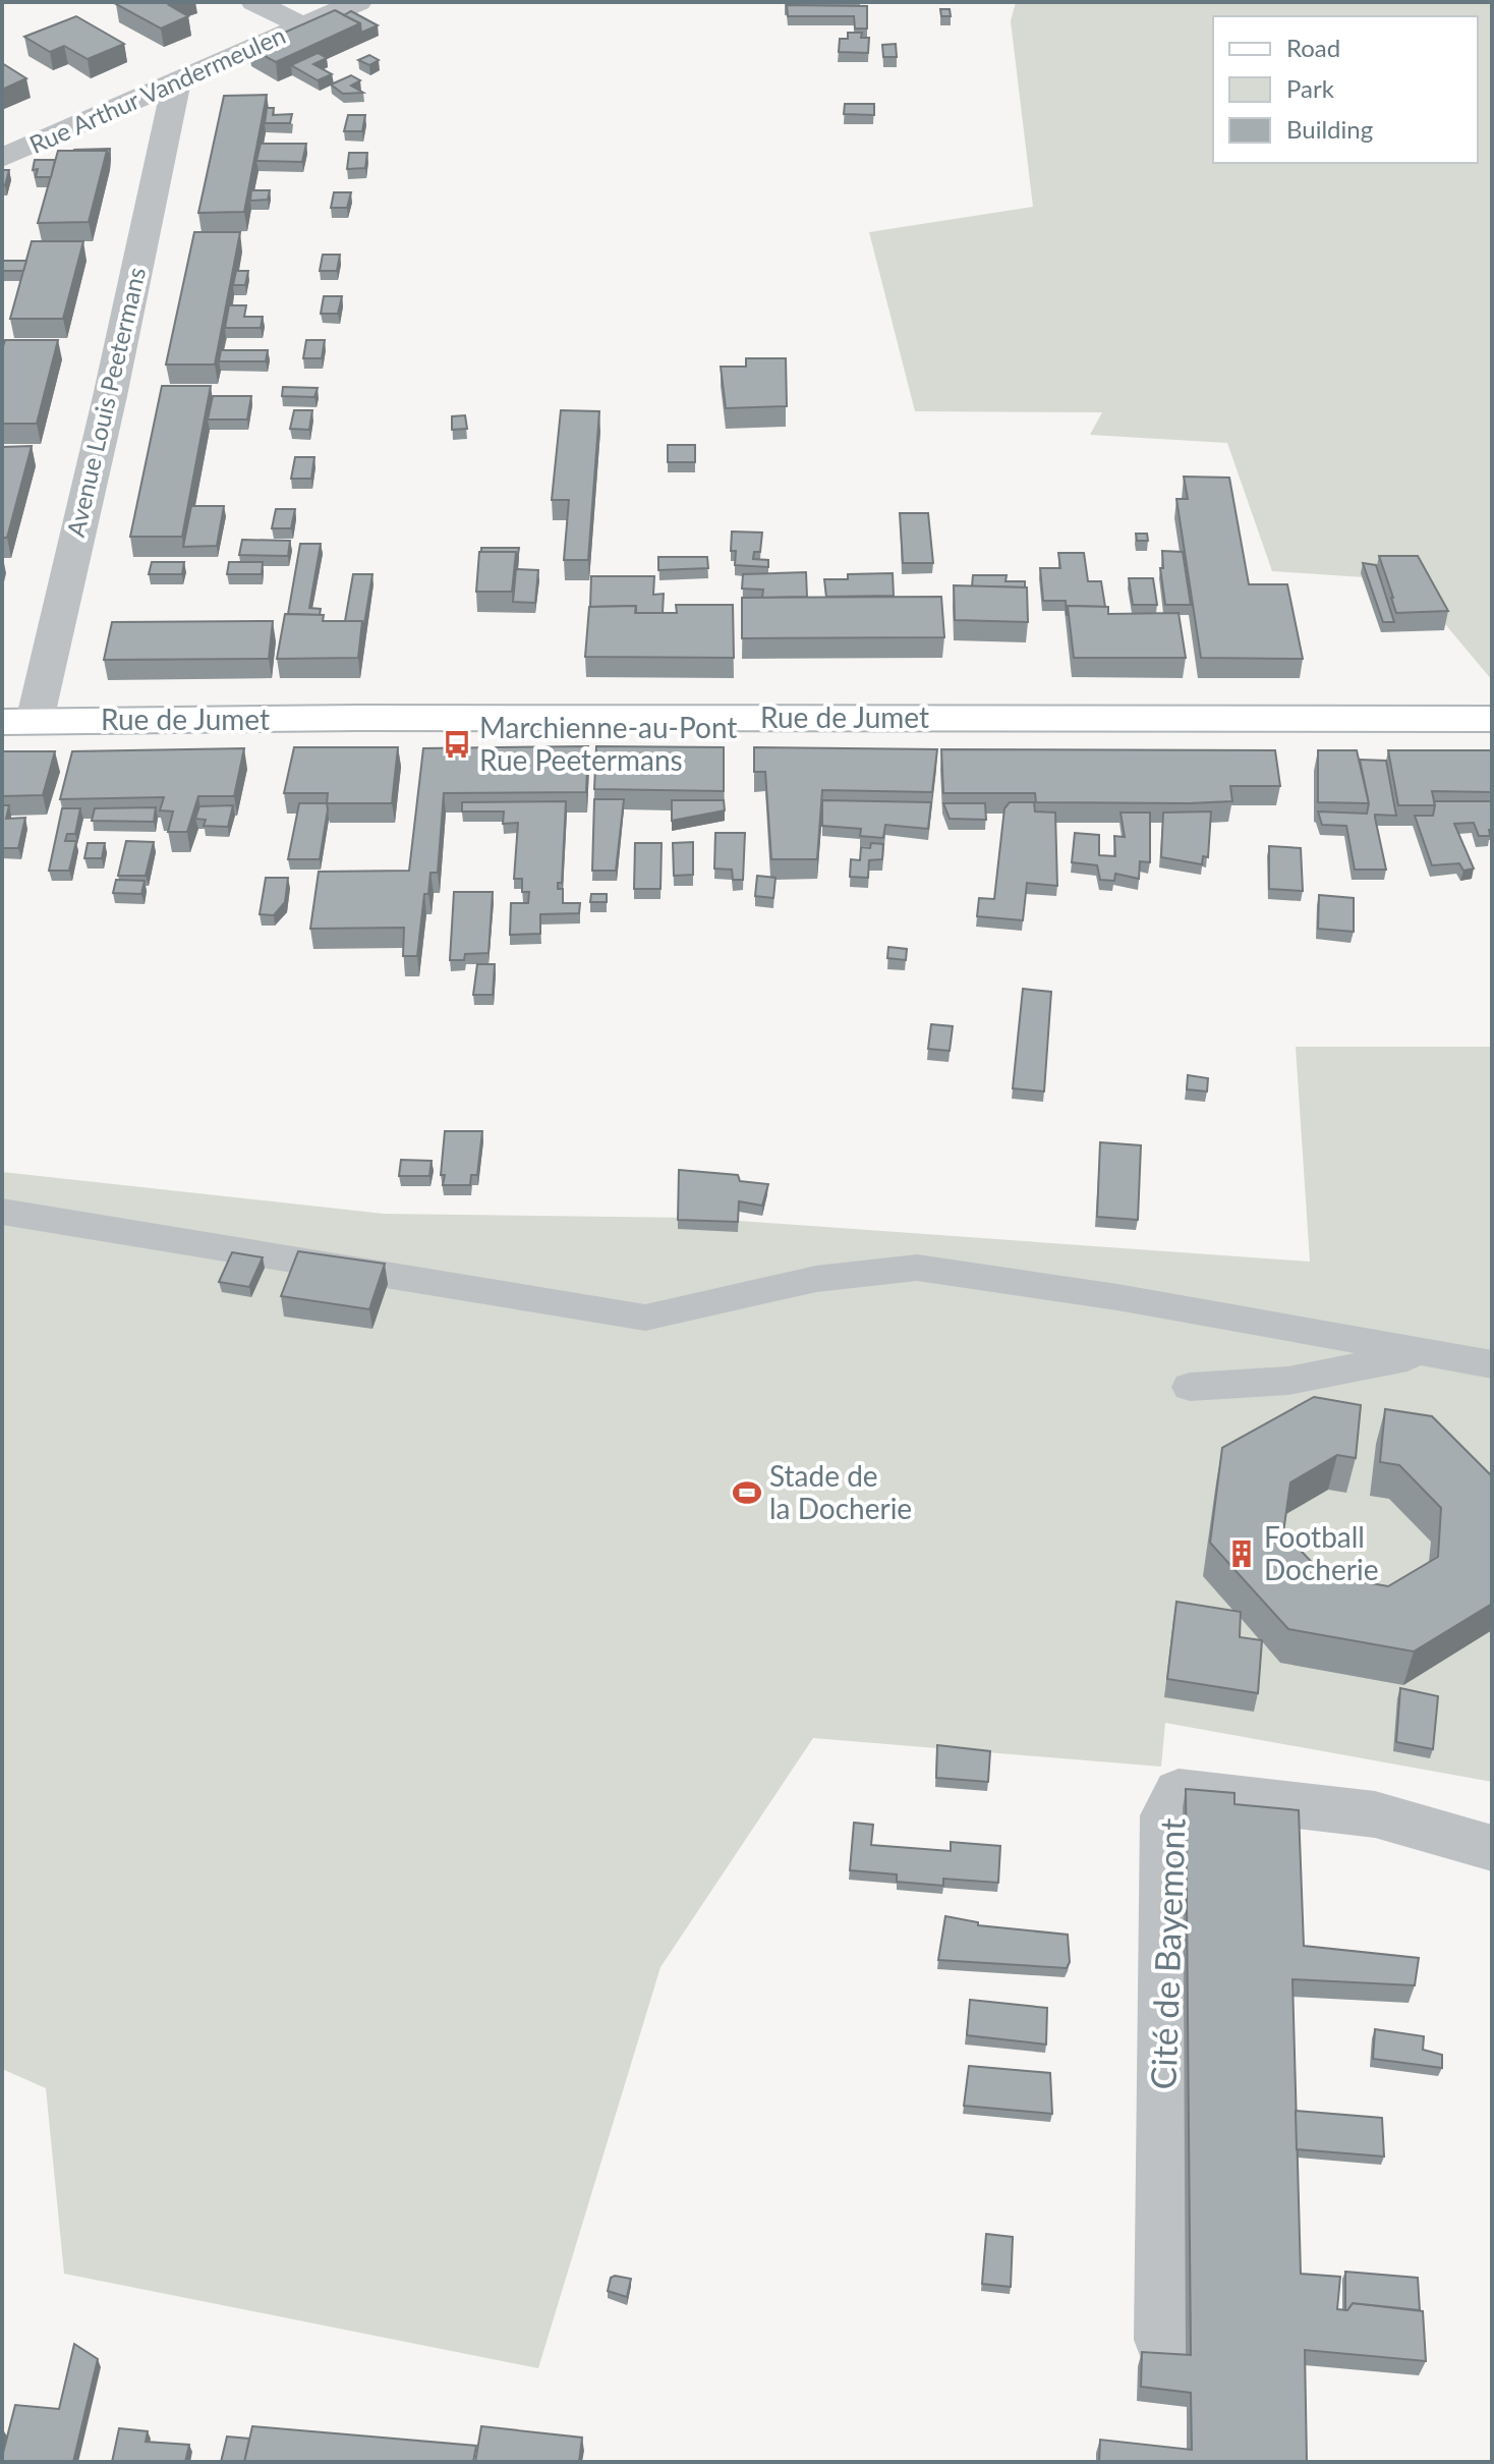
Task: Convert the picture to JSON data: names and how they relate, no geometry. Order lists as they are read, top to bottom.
{
  "streets": {
    "street": [
      "Rue Arthur Vandermeulen",
      "Avenue Louis Peetermans",
      "Rue de Jumet",
      "Cité de Bayemont"
    ]
  },
  "crossings": [
    ["Rue Arthur Vandermeulen", "Avenue Louis Peetermans"],
    ["Avenue Louis Peetermans", "Rue de Jumet"]
  ],
  "places": {
    "bus stop": ["Marchienne-au-Pont Rue Peetermans"],
    "sports": ["Stade de la Docherie"],
    "building": ["Football Docherie"]
  },
  "legend": ["Road", "Park", "Building"]
}
